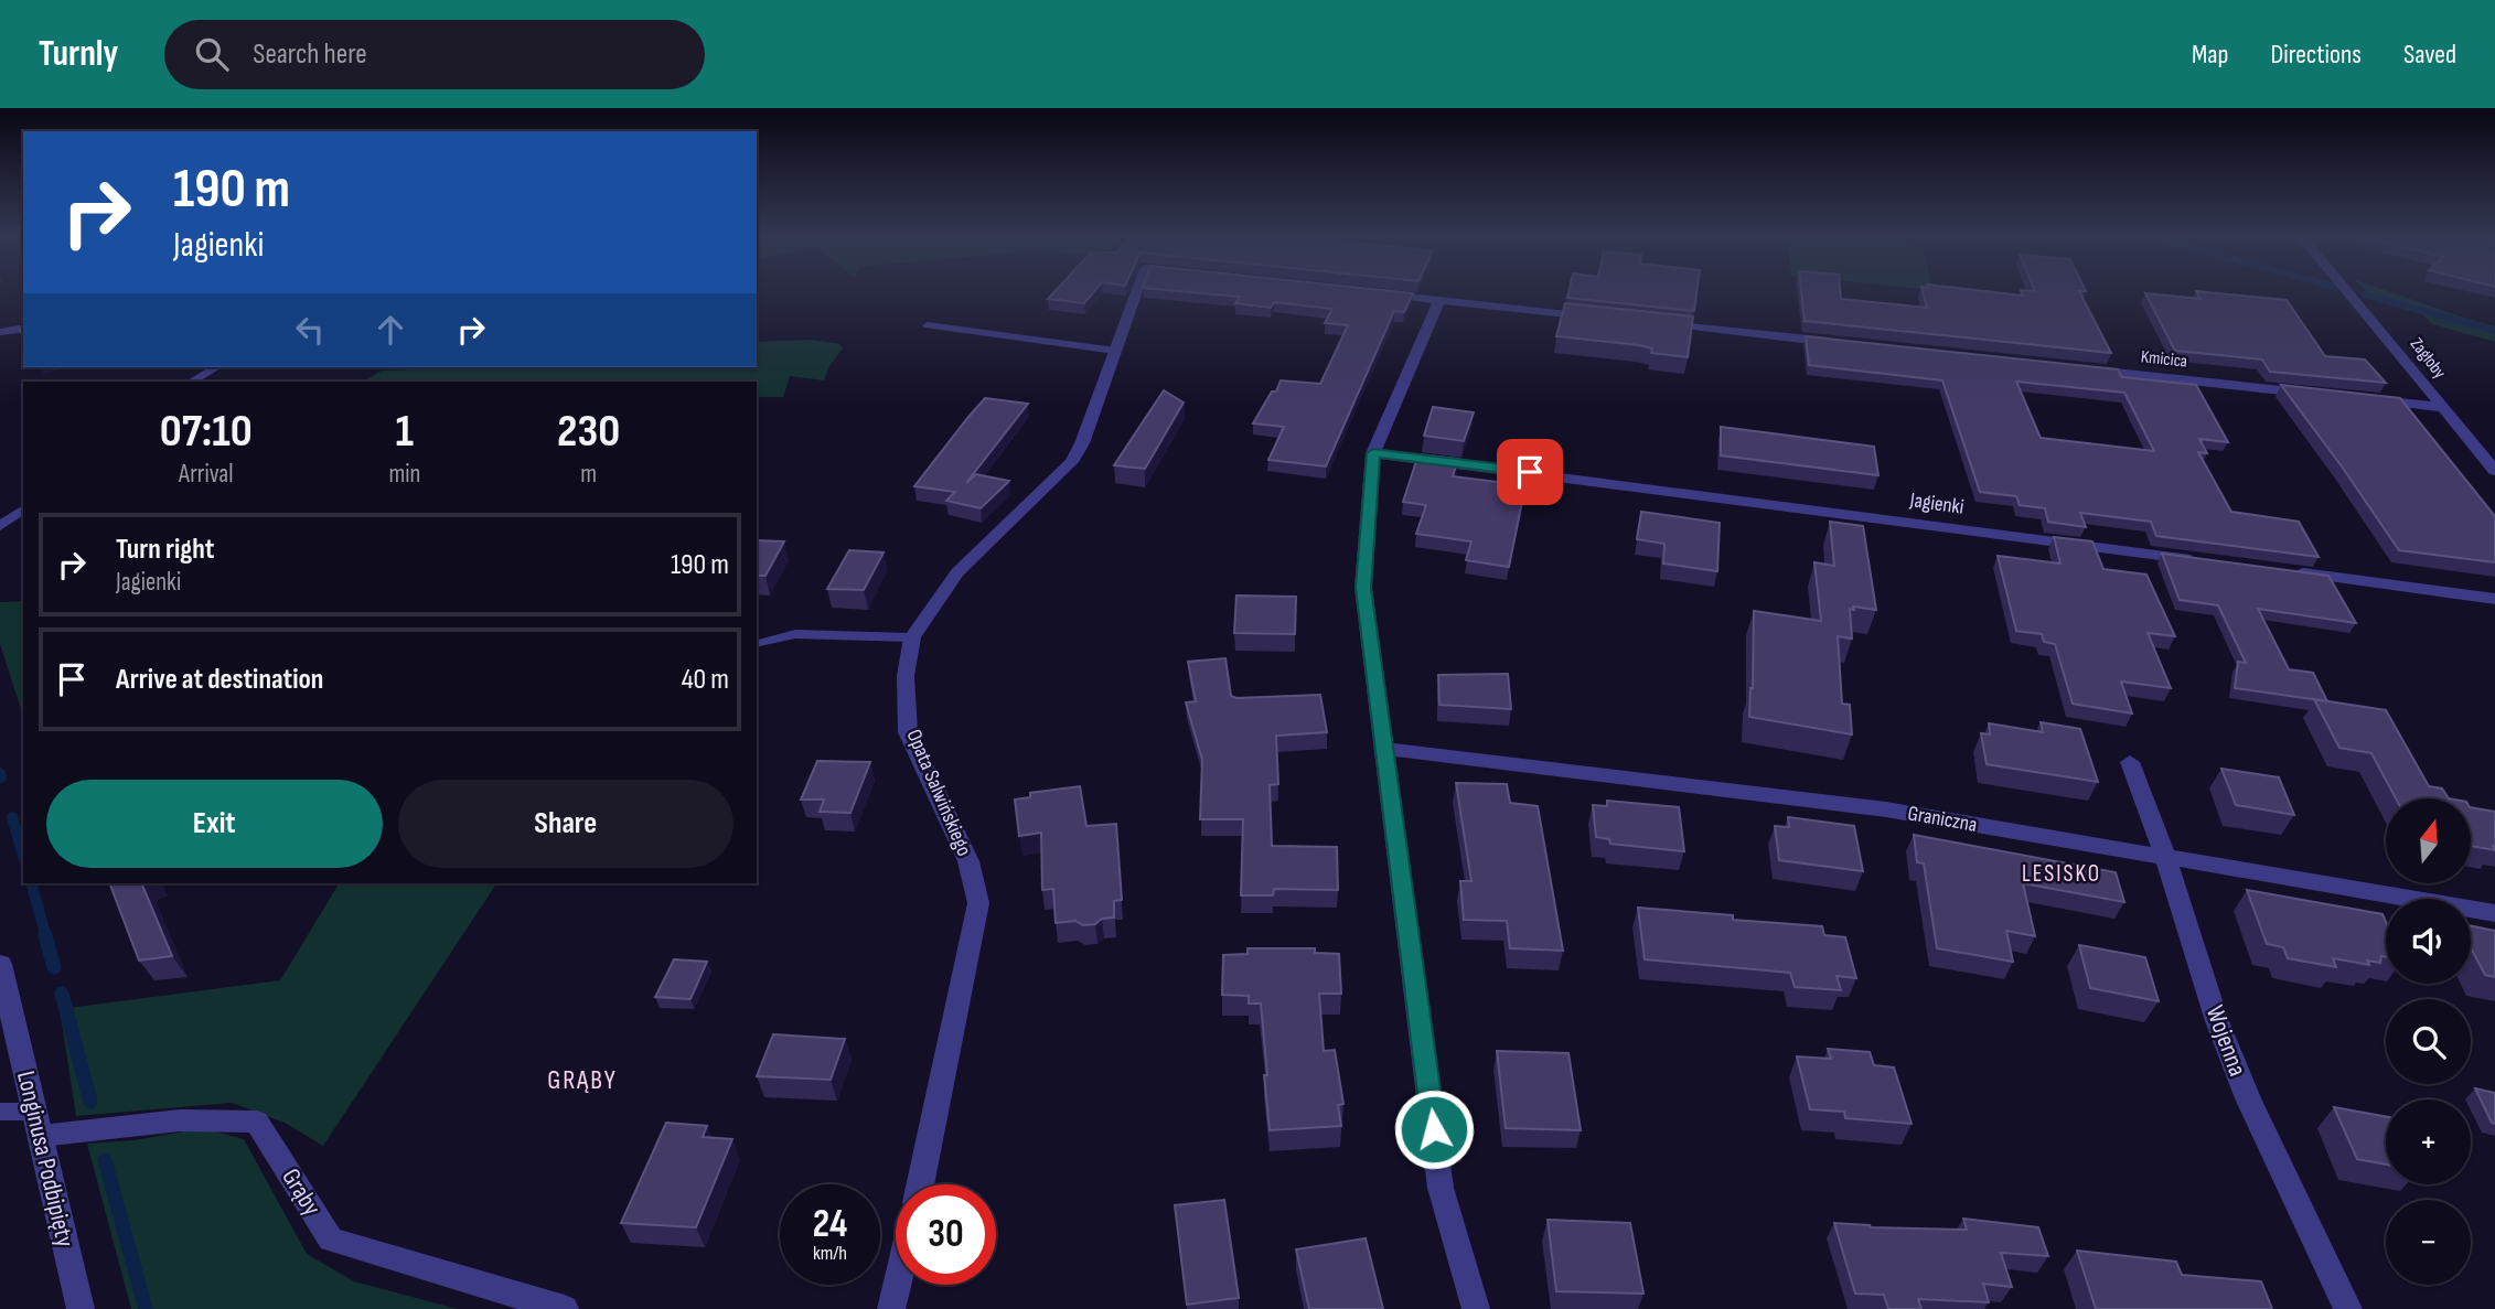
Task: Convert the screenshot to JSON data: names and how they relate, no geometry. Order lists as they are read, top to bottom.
{
  "streets": {
    "street": [
      "Zagłoby",
      "Kmicica",
      "Jagienki",
      "Opata Salwińskiego",
      "Graniczna",
      "Wojenna",
      "Longinusa Podbipięty",
      "Grąby"
    ]
  },
  "crossings": [
    ["Graniczna", "Wojenna"],
    ["Longinusa Podbipięty", "Grąby"]
  ],
  "districts": ["LESISKO", "GRĄBY"],
  "north": "top",
  "page": {
    "header": "Turnly",
    "search": "Search here",
    "nav": ["Map", "Directions", "Saved"],
    "turn": ["190 m", "Jagienki"],
    "eta": [
      "07:10",
      "Arrival",
      "1",
      "min",
      "230",
      "m"
    ],
    "list": [
      {
        "name": "Turn right",
        "note": "Jagienki",
        "value": "190 m"
      },
      {
        "name": "Arrive at destination",
        "value": "40 m"
      }
    ],
    "buttons": ["Exit", "Share"],
    "map_buttons": ["+", "−"],
    "speed": "24 km/h",
    "limit": "30"
  }
}
